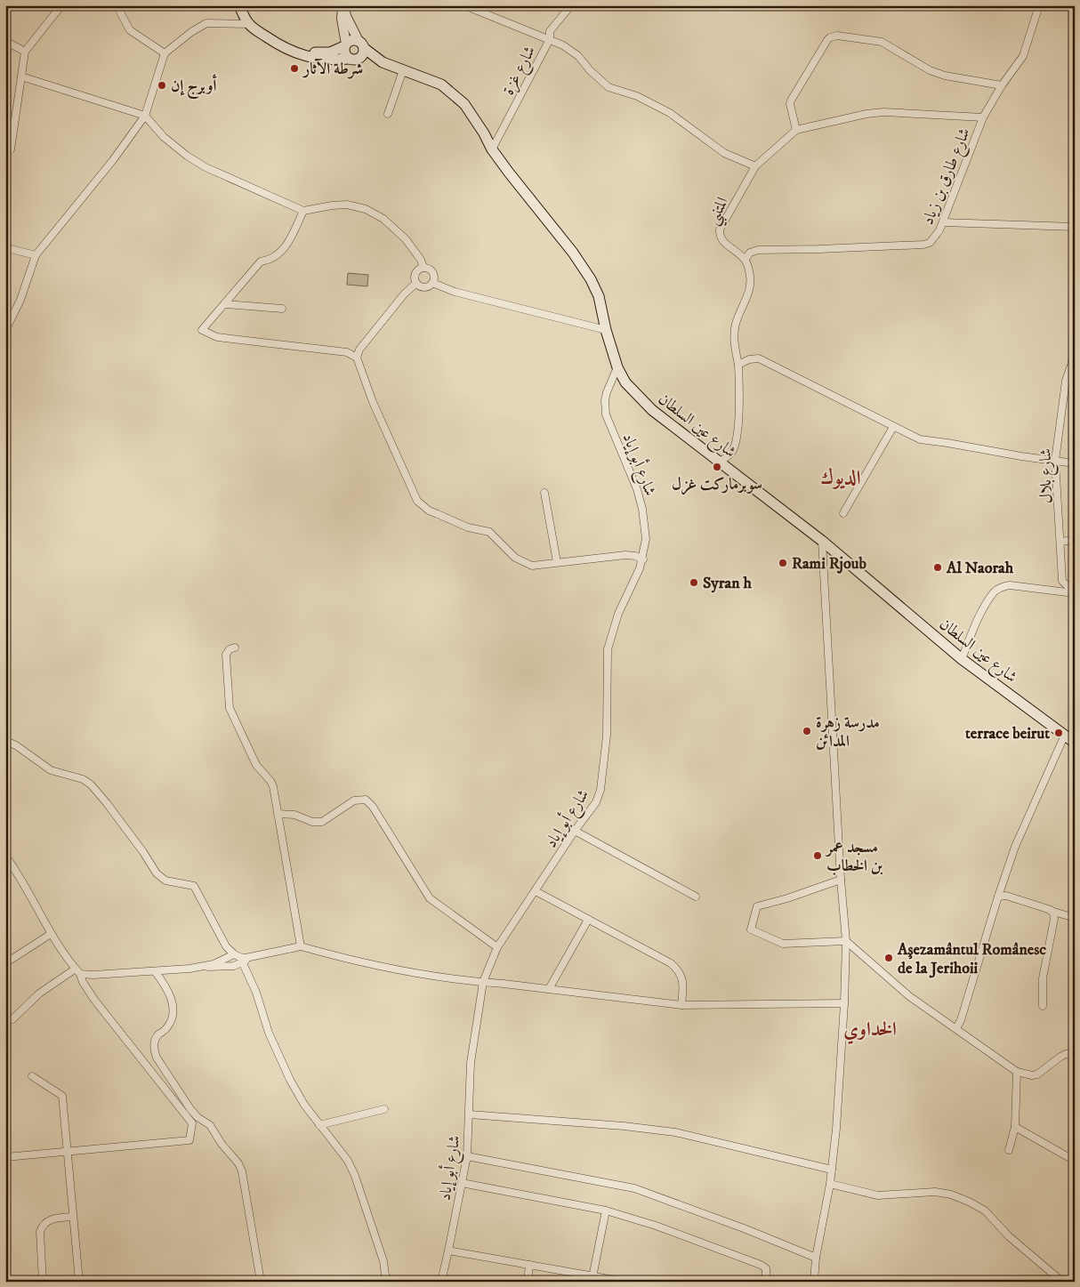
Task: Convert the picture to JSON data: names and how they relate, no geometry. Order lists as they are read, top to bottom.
{
  "streets": {
    "main road": ["شارع عين السلطان"],
    "street": [
      "شارع غزة",
      "شارع طارق بن زياد",
      "المتنبي",
      "شارع أبو إياد",
      "شارع بلال"
    ]
  },
  "crossings": [
    ["شارع غزة", "شارع عين السلطان"],
    ["شارع طارق بن زياد", "المتنبي"],
    ["شارع عين السلطان", "شارع أبو إياد"]
  ],
  "districts": ["الديوك", "الخداوي"],
  "places": [
    "شرطة الآثار",
    "أوبرج إن",
    "سوبرماركت غزل",
    "Rami Rjoub",
    "Al Naorah",
    "Syran h",
    "مدرسة زهرة المدائن",
    "terrace beirut",
    "مسجد عمر بن الخطاب",
    "Aşezamântul Românesc de la Jerihoii"
  ]
}
